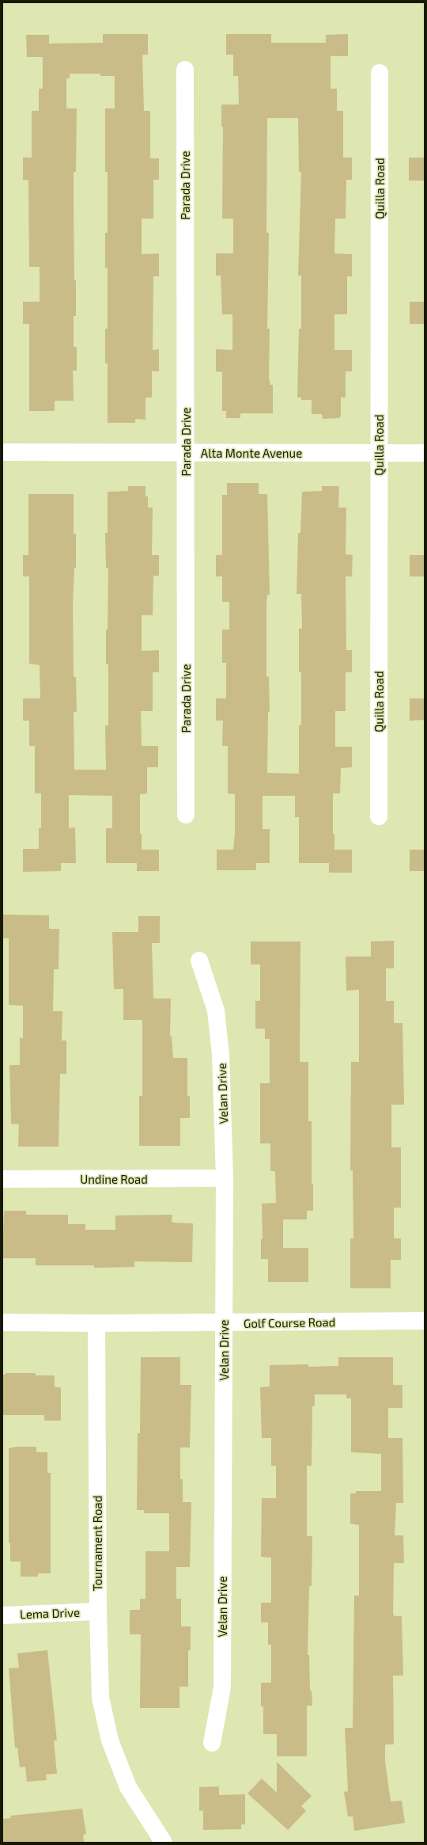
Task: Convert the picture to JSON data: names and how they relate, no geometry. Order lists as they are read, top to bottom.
{
  "streets": {
    "street": [
      "Parada Drive",
      "Quilla Road",
      "Alta Monte Avenue",
      "Velan Drive",
      "Undine Road",
      "Golf Course Road",
      "Tournament Road",
      "Lema Drive"
    ]
  },
  "crossings": [
    ["Parada Drive", "Alta Monte Avenue"],
    ["Quilla Road", "Alta Monte Avenue"],
    ["Velan Drive", "Undine Road"],
    ["Velan Drive", "Golf Course Road"],
    ["Golf Course Road", "Tournament Road"],
    ["Tournament Road", "Lema Drive"]
  ]
}
